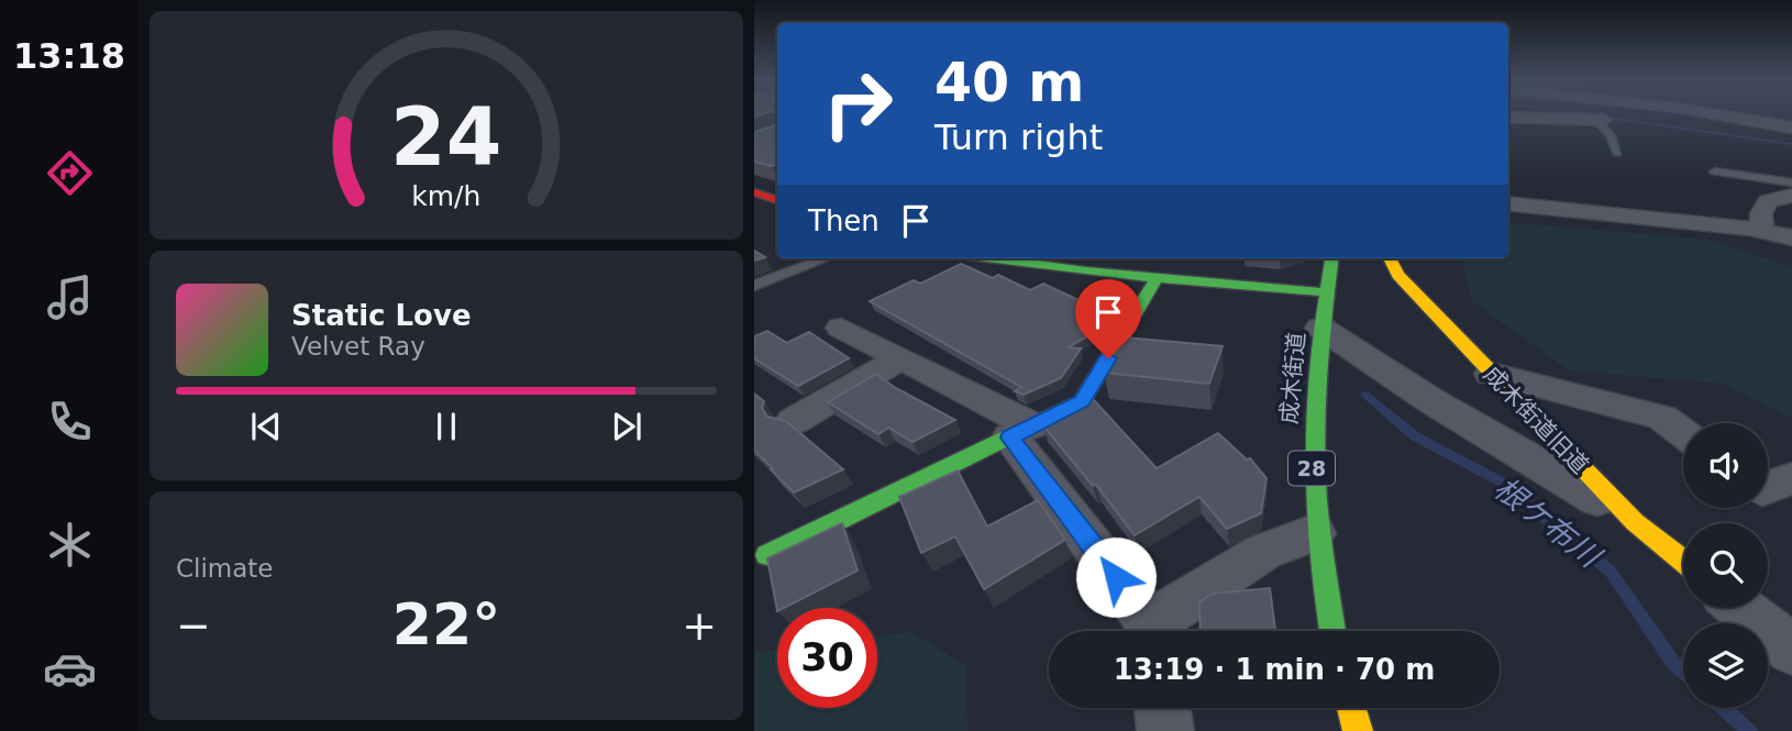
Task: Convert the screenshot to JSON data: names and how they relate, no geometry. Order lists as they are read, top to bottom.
{
  "streets": {
    "street": ["成木街道", "成木街道旧道", "28"]
  },
  "water": ["根ケ布川"],
  "page": {
    "tabs": "13:18",
    "turn": ["40 m", "Turn right"],
    "then": "Then",
    "song": ["Static Love", "Velvet Ray"],
    "tile": "Climate",
    "heat": ["−", "22°", "+"],
    "limit": "30",
    "trip": "13:19 · 1 min · 70 m",
    "gauge": ["24", "km/h"]
  }
}
